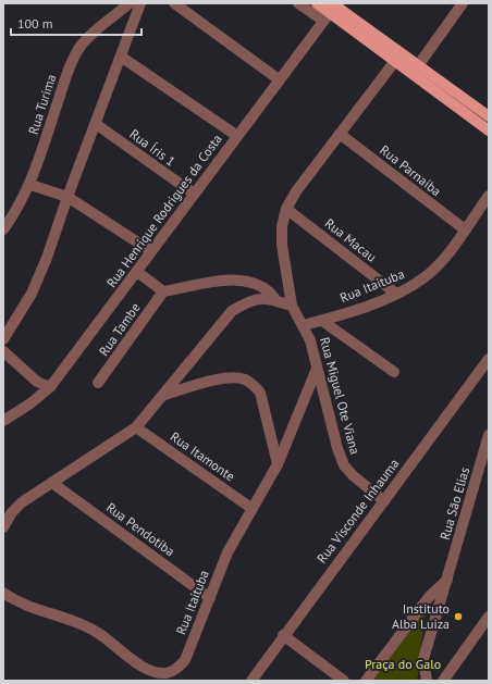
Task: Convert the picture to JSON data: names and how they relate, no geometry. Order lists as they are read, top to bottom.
{
  "streets": {
    "street": [
      "Rua Turima",
      "Rua Íris 1",
      "Rua Parnaiba",
      "Rua Henrique Rodrigues da Costa",
      "Rua Macau",
      "Rua Itaituba",
      "Rua Tambe",
      "Rua Miguel Ote Viana",
      "Rua Itamonte",
      "Rua Sāo Elias",
      "Rua Visconde Inhauma",
      "Rua Pendotiba"
    ]
  },
  "crossings": [
    ["Rua Íris 1", "Rua Henrique Rodrigues da Costa"],
    ["Rua Parnaiba", "Rua Itaituba"],
    ["Rua Parnaiba", "Rua Miguel Ote Viana"],
    ["Rua Macau", "Rua Itaituba"],
    ["Rua Macau", "Rua Miguel Ote Viana"],
    ["Rua Itaituba", "Rua Miguel Ote Viana"],
    ["Rua Itaituba", "Rua Itamonte"],
    ["Rua Itaituba", "Rua Pendotiba"],
    ["Rua Miguel Ote Viana", "Rua Visconde Inhauma"]
  ],
  "parks": ["Praça do Galo"],
  "places": ["Instituto Alba Luiza"],
  "scale_bar": "100 m"
}
